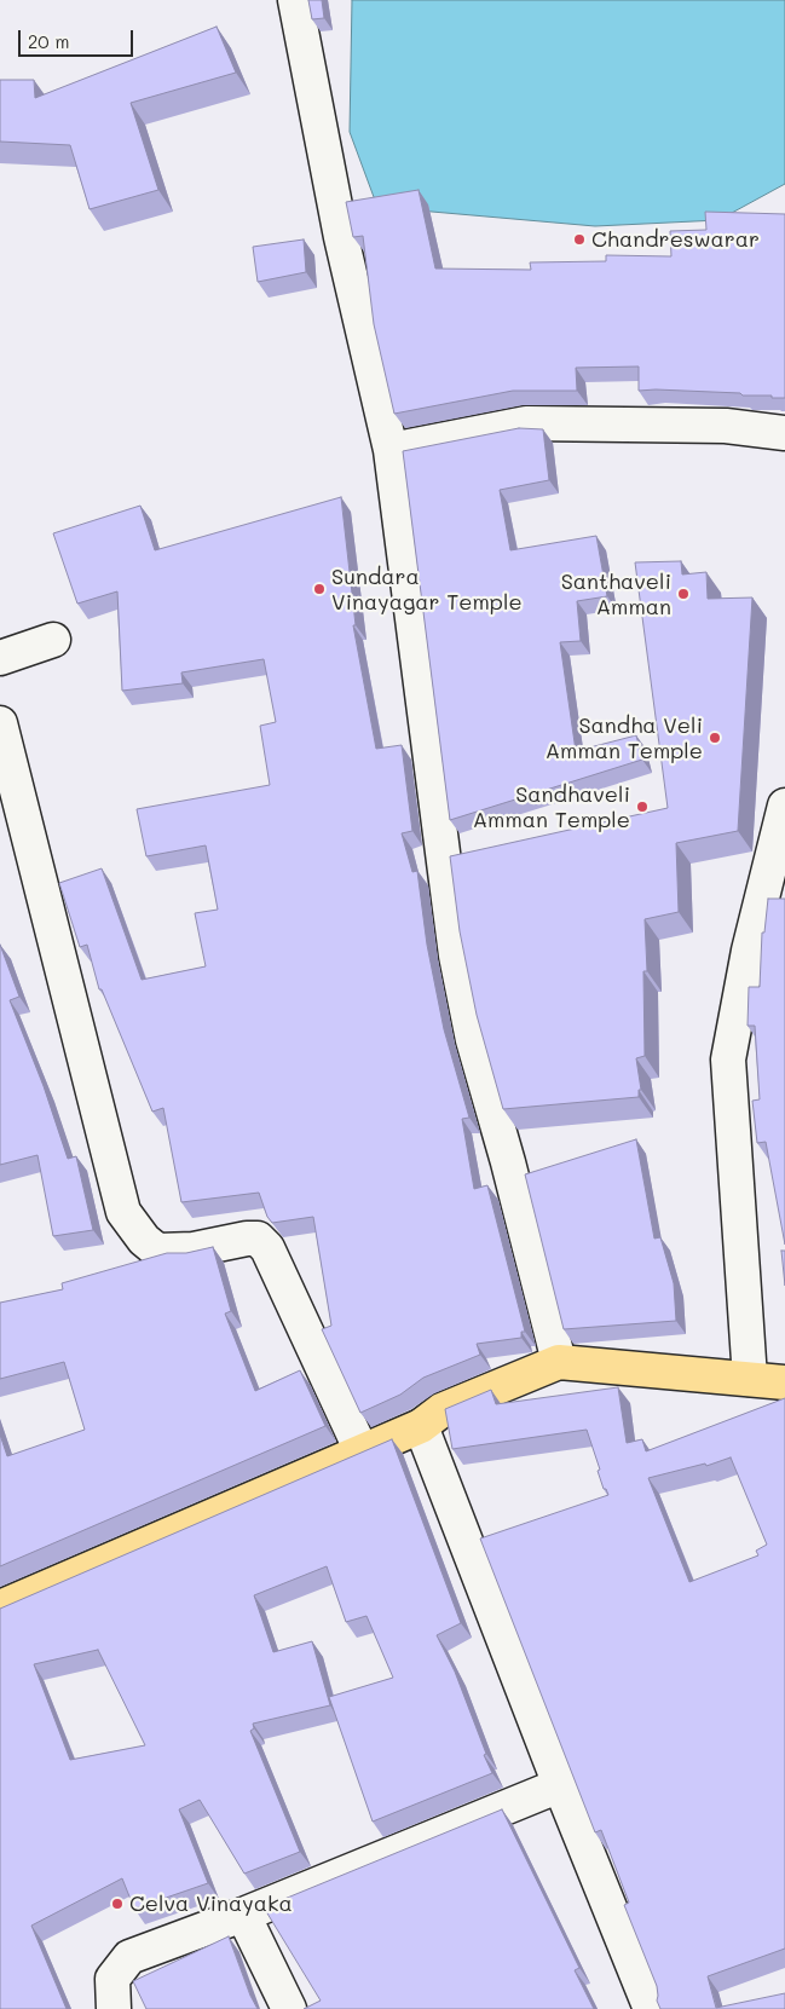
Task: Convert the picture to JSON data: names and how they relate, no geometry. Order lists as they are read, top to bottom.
{
  "places": [
    "Chandreswarar",
    "Sundara Vinayagar Temple",
    "Santhaveli Amman",
    "Sandha Veli Amman Temple",
    "Sandhaveli Amman Temple",
    "Celva Vinayaka"
  ],
  "scale_bar": "20 m"
}
